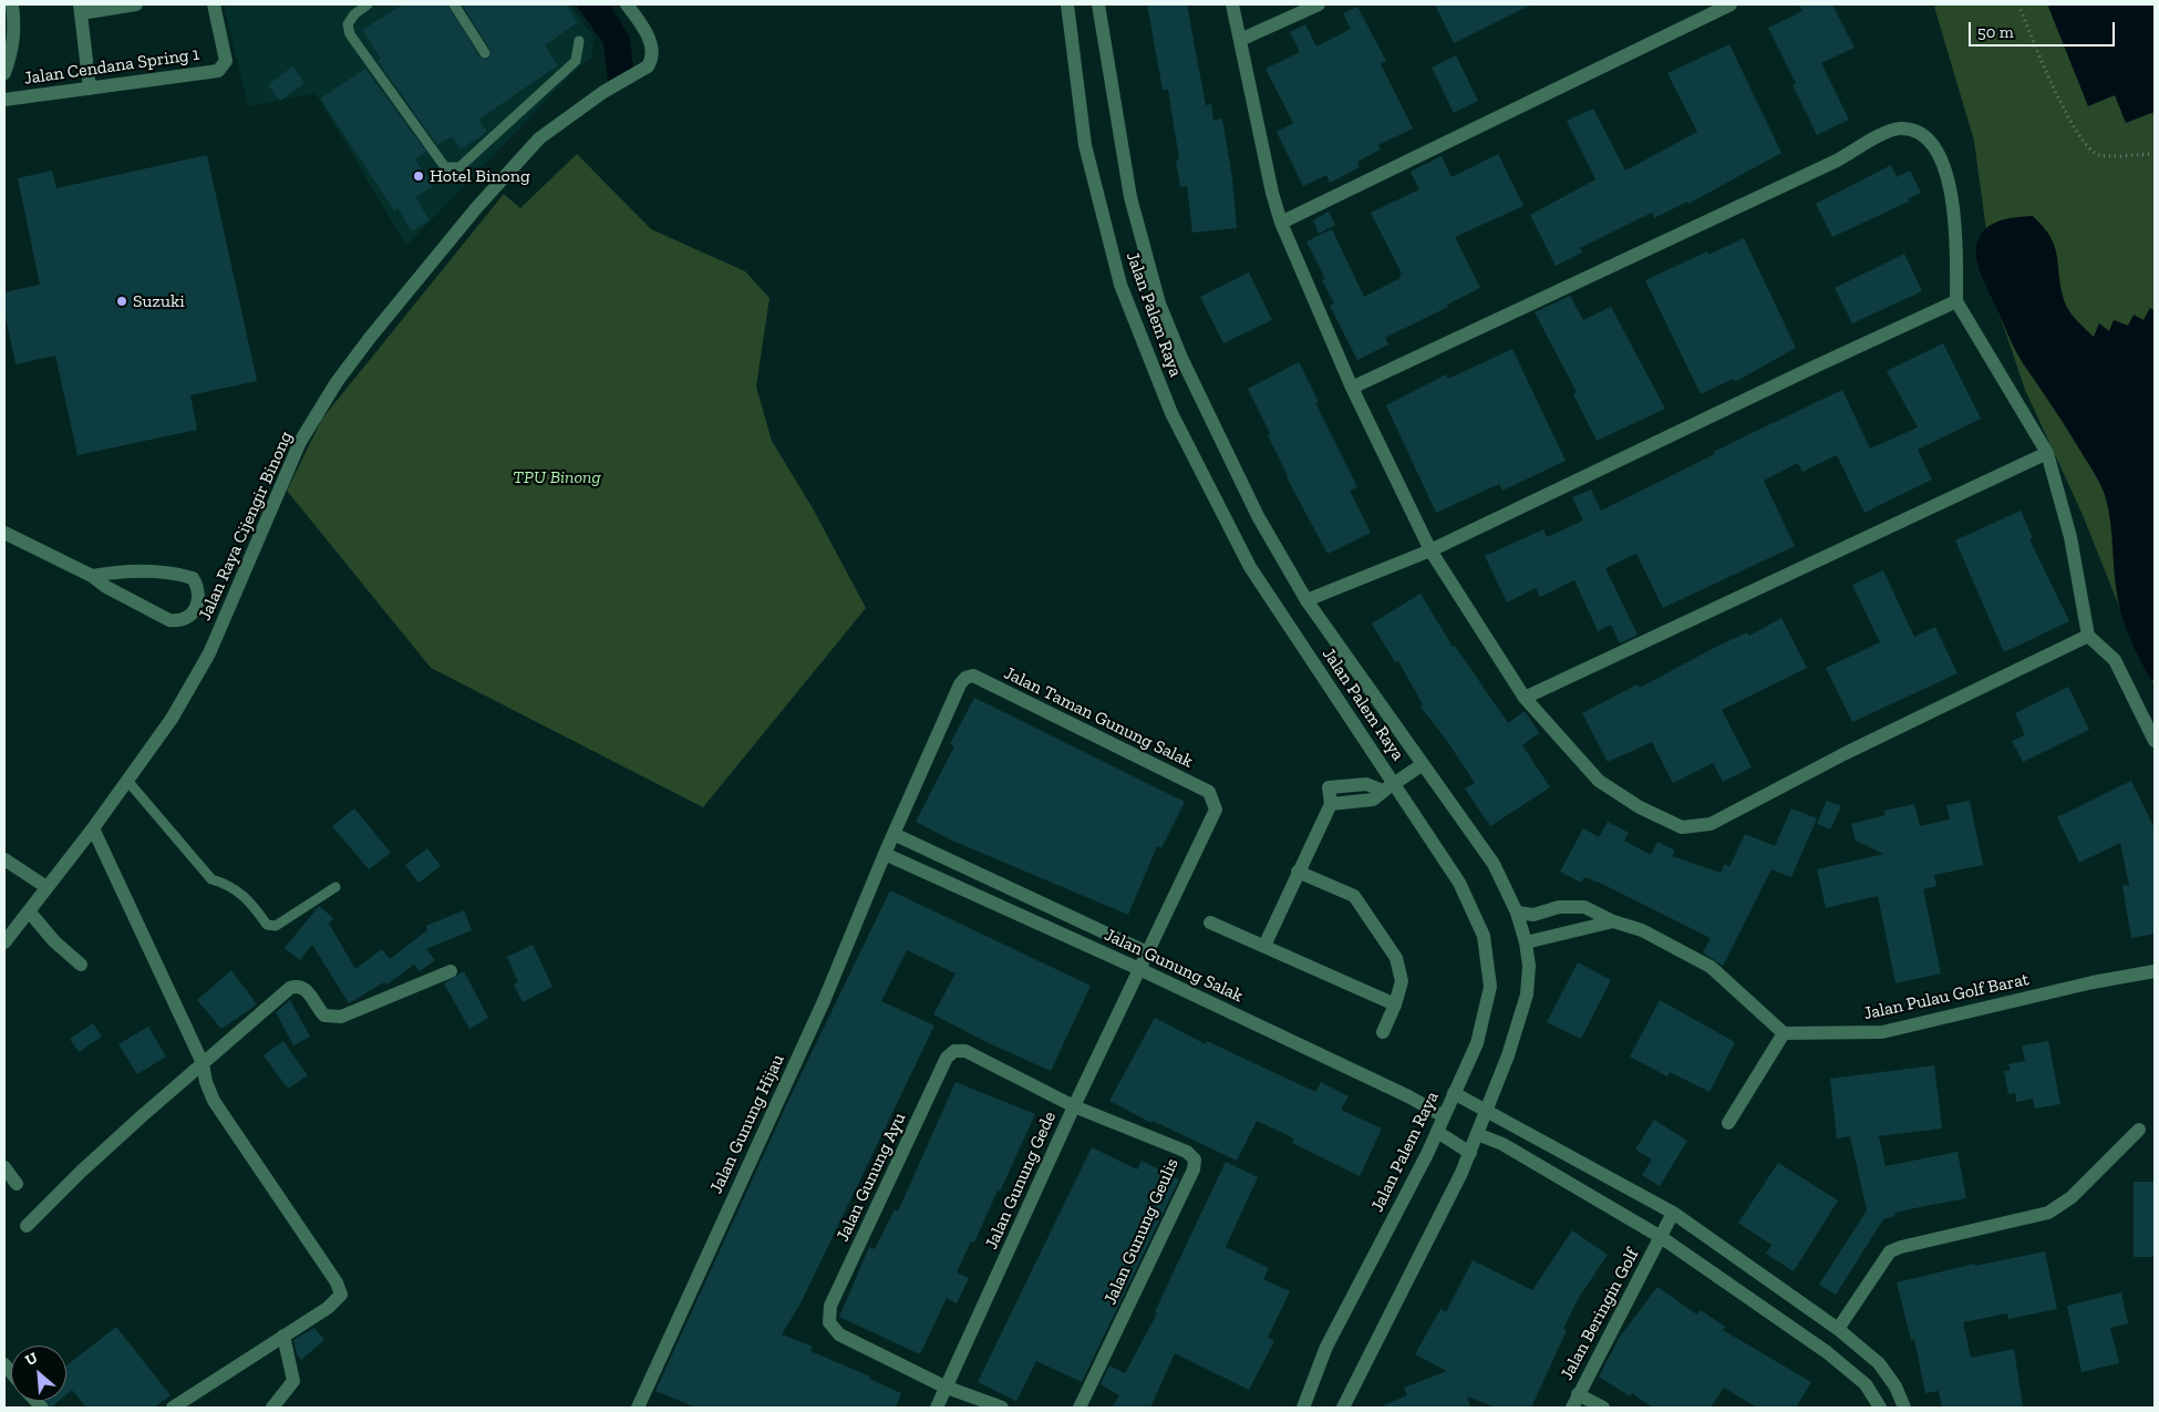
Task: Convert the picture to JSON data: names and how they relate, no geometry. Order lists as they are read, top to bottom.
{
  "streets": {
    "street": [
      "Jalan Cendana Spring 1",
      "Jalan Palem Raya",
      "Jalan Raya Cijengir Binong",
      "Jalan Taman Gunung Salak",
      "Jalan Gunung Salak",
      "Jalan Pulau Golf Barat",
      "Jalan Gunung Hijau",
      "Jalan Gunung Ayu",
      "Jalan Gunung Gede",
      "Jalan Gunung Geulis",
      "Jalan Beringin Golf"
    ]
  },
  "crossings": [
    ["Jalan Palem Raya", "Jalan Gunung Salak"],
    ["Jalan Taman Gunung Salak", "Jalan Gunung Salak"],
    ["Jalan Taman Gunung Salak", "Jalan Gunung Hijau"],
    ["Jalan Taman Gunung Salak", "Jalan Gunung Gede"],
    ["Jalan Gunung Salak", "Jalan Gunung Hijau"],
    ["Jalan Gunung Salak", "Jalan Gunung Gede"],
    ["Jalan Gunung Ayu", "Jalan Gunung Gede"],
    ["Jalan Gunung Ayu", "Jalan Gunung Geulis"],
    ["Jalan Gunung Gede", "Jalan Gunung Geulis"]
  ],
  "parks": ["TPU Binong"],
  "places": ["Hotel Binong", "Suzuki"],
  "scale_bar": "50 m",
  "north": "top left"
}
